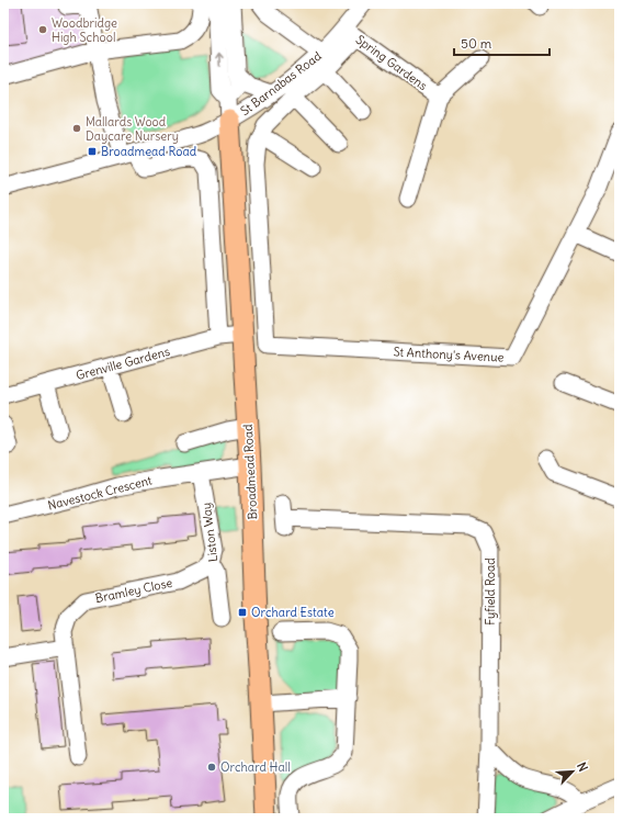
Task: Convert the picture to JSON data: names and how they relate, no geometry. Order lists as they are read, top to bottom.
{
  "streets": {
    "main road": ["Broadmead Road"],
    "street": [
      "Spring Gardens",
      "St Barnabas Road",
      "St Anthony's Avenue",
      "Grenville Gardens",
      "Navestock Crescent",
      "Liston Way",
      "Bramley Close",
      "Fyfield Road"
    ]
  },
  "crossings": [
    ["Spring Gardens", "St Barnabas Road"],
    ["St Barnabas Road", "Broadmead Road"],
    ["St Anthony's Avenue", "Grenville Gardens"],
    ["St Anthony's Avenue", "Broadmead Road"],
    ["Grenville Gardens", "Broadmead Road"],
    ["Broadmead Road", "Navestock Crescent"],
    ["Navestock Crescent", "Liston Way"],
    ["Liston Way", "Bramley Close"]
  ],
  "places": {
    "other": ["Woodbridge High School", "Mallards Wood Daycare Nursery", "Orchard Hall"],
    "transit": ["Broadmead Road", "Orchard Estate"]
  },
  "scale_bar": "50 m",
  "north": "top right"
}
